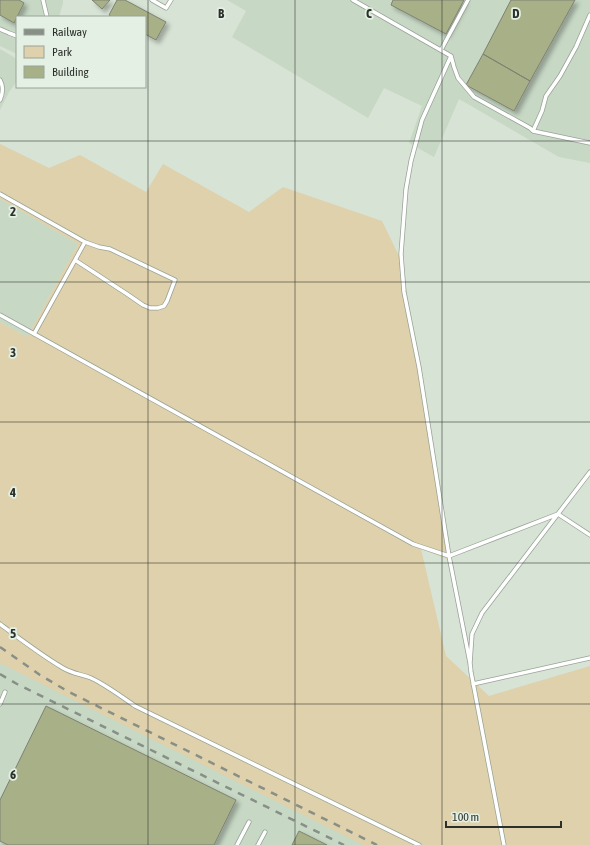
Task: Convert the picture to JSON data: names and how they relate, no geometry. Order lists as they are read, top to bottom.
{
  "legend": ["Railway", "Park", "Building"],
  "scale_bar": "100 m",
  "grid": {
    "columns": ["B", "C", "D"],
    "rows": [
      "2",
      "3",
      "4",
      "5",
      "6"
    ]
  }
}
